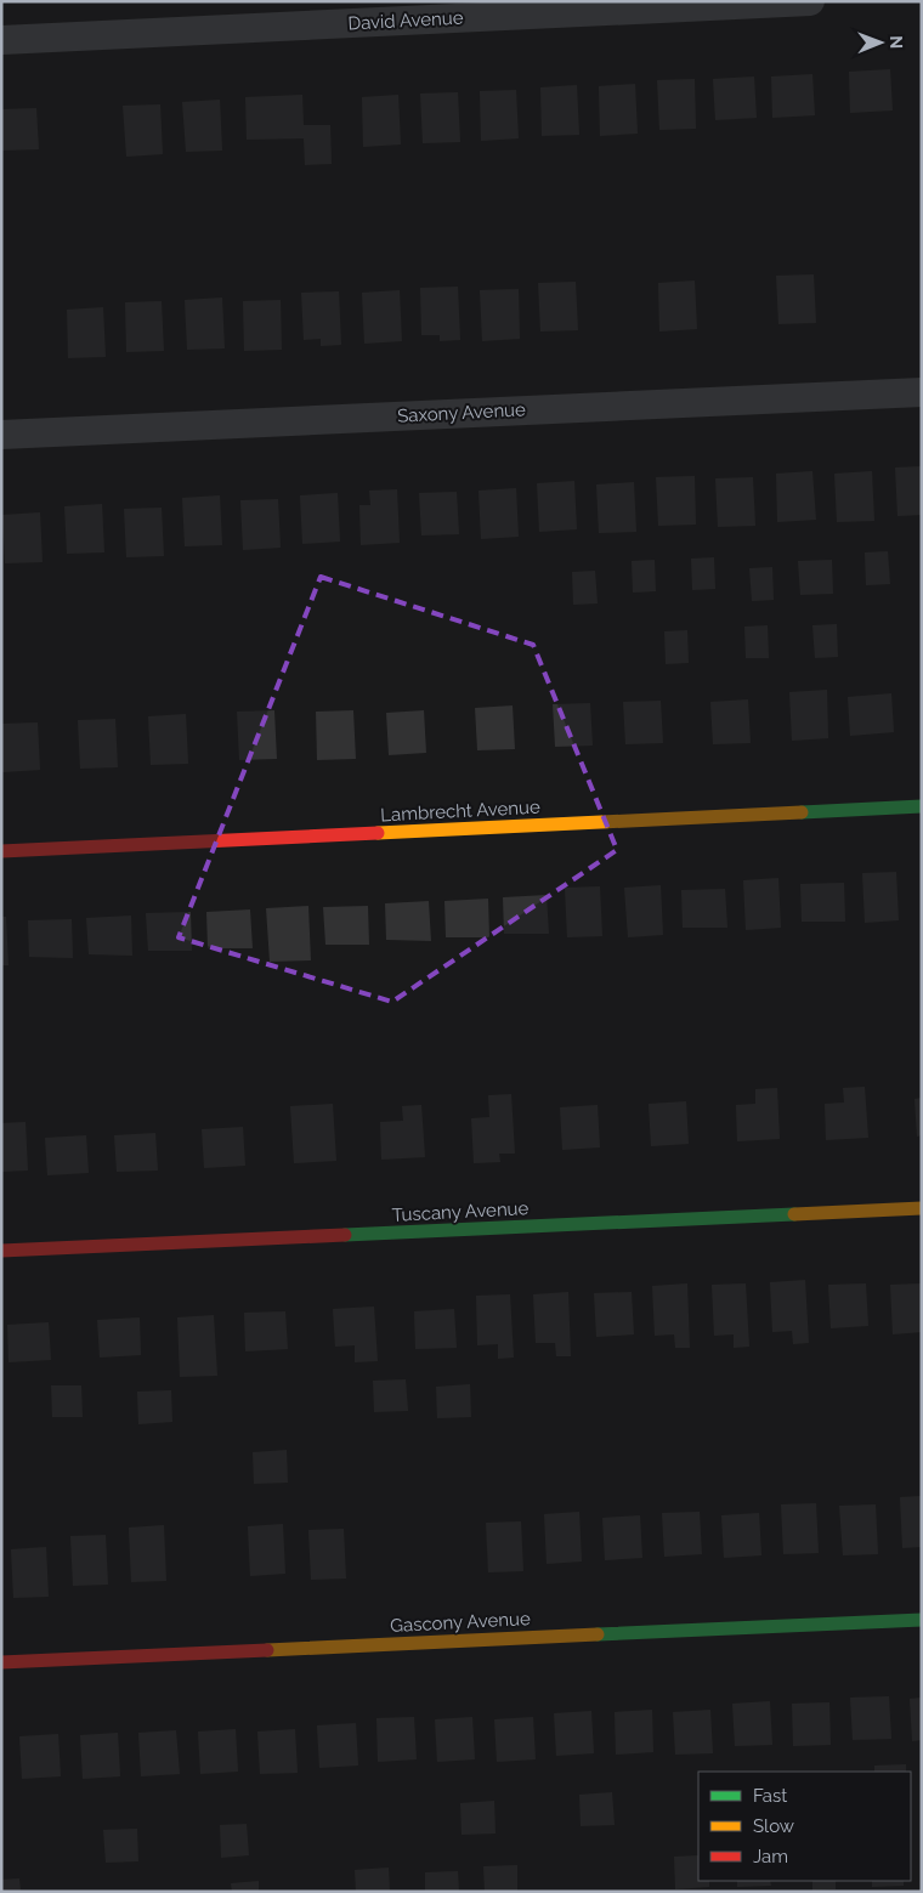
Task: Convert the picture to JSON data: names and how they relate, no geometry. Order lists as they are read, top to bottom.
{
  "streets": {
    "street": [
      "David Avenue",
      "Saxony Avenue",
      "Lambrecht Avenue",
      "Tuscany Avenue",
      "Gascony Avenue"
    ]
  },
  "legend": ["Fast", "Slow", "Jam"],
  "north": "right"
}
